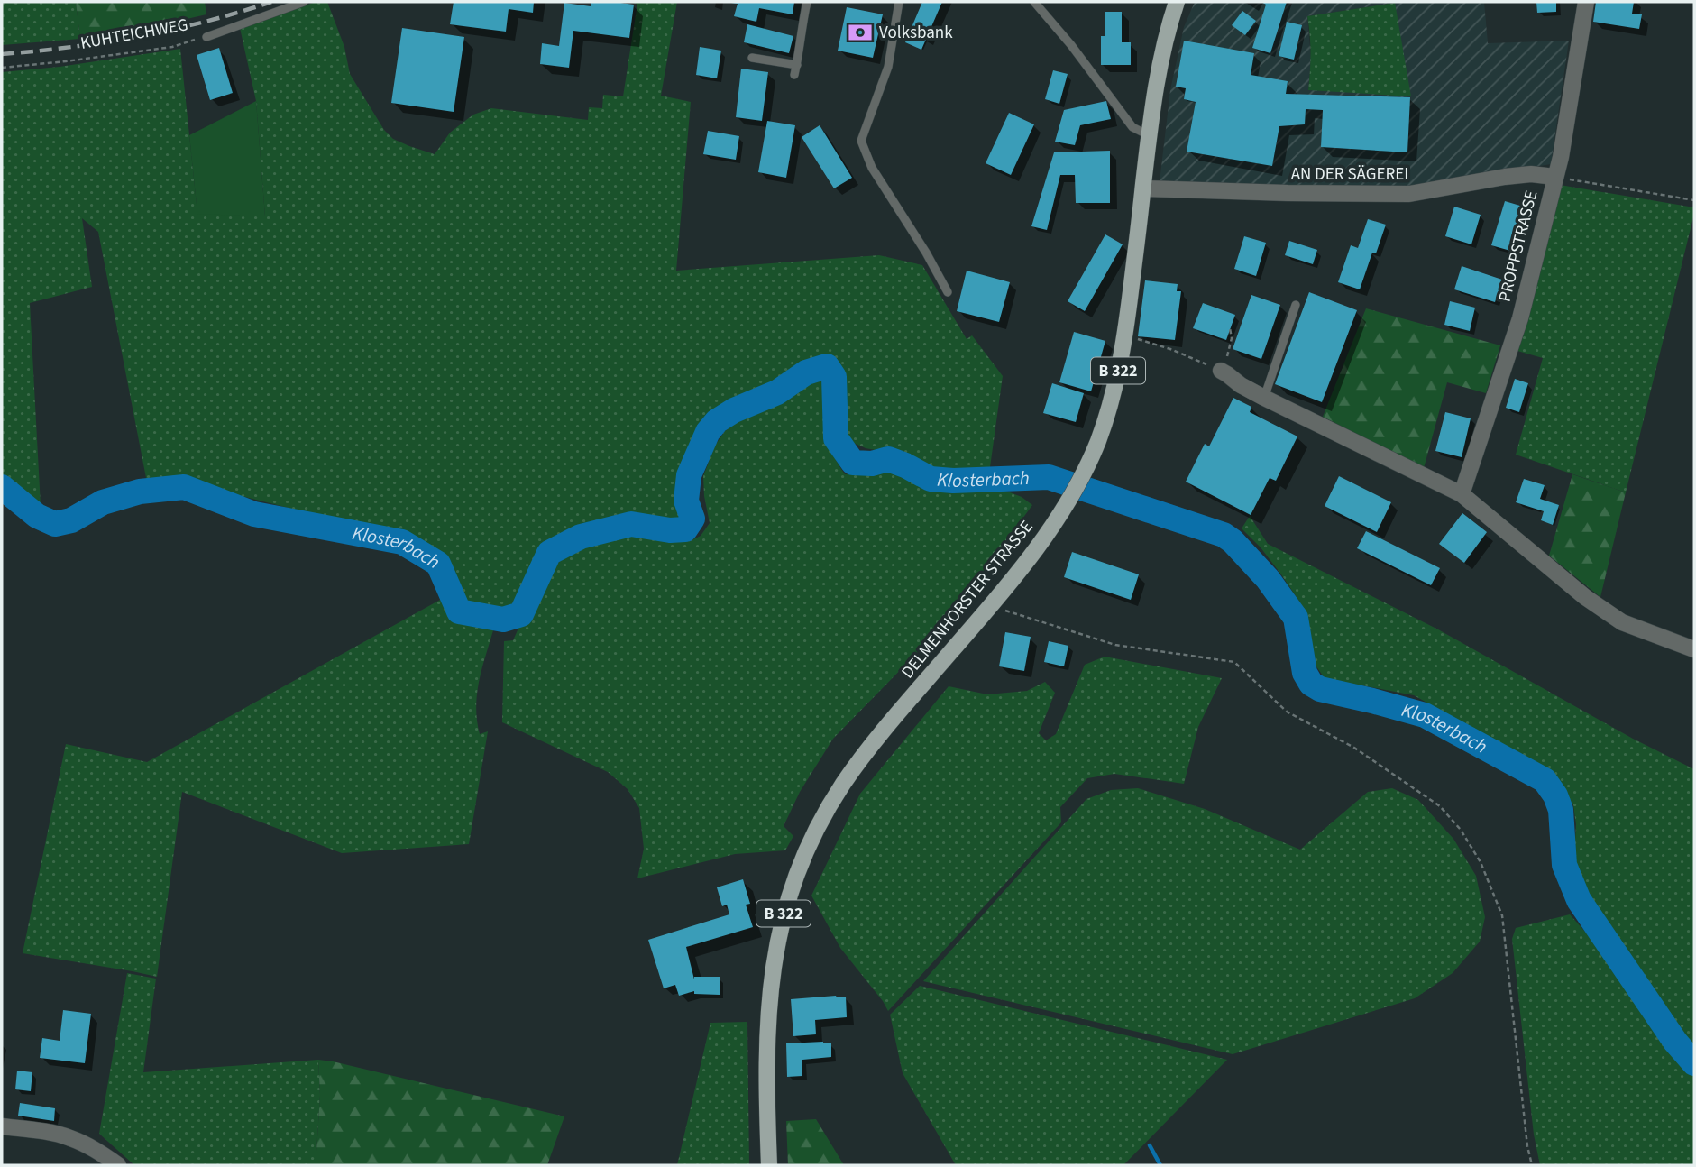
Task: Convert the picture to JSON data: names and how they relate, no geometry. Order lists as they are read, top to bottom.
{
  "streets": {
    "main road": ["B 322", "DELMENHORSTER STRASSE"],
    "street": ["AN DER SÄGEREI", "PROPPSTRASSE"],
    "lane": ["KUHTEICHWEG"]
  },
  "crossings": [
    ["AN DER SÄGEREI", "PROPPSTRASSE"],
    ["AN DER SÄGEREI", "DELMENHORSTER STRASSE"]
  ],
  "water": ["Klosterbach"],
  "places": {
    "bank": ["Volksbank"]
  }
}
